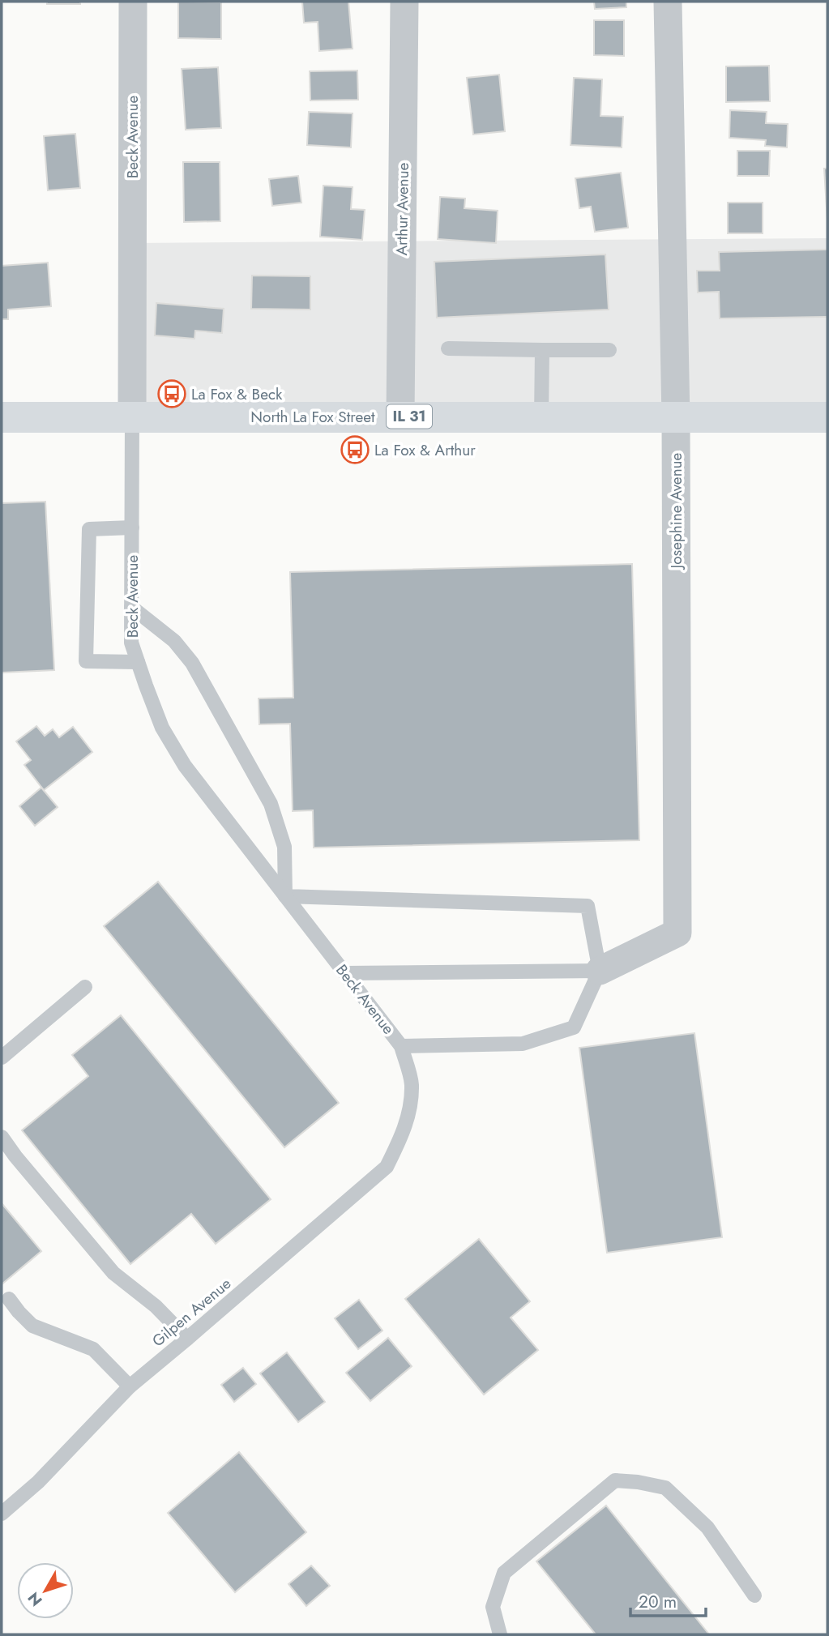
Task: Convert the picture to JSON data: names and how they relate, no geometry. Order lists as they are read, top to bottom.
{
  "streets": {
    "main road": ["North La Fox Street", "IL 31"],
    "street": ["Beck Avenue", "Arthur Avenue", "Josephine Avenue"],
    "lane": ["Gilpen Avenue"]
  },
  "crossings": [
    ["Beck Avenue", "North La Fox Street"],
    ["Beck Avenue", "Gilpen Avenue"],
    ["Arthur Avenue", "North La Fox Street"],
    ["North La Fox Street", "Josephine Avenue"]
  ],
  "places": {
    "bus stop": ["La Fox & Beck", "La Fox & Arthur"]
  },
  "scale_bar": "20 m",
  "north": "bottom left"
}
